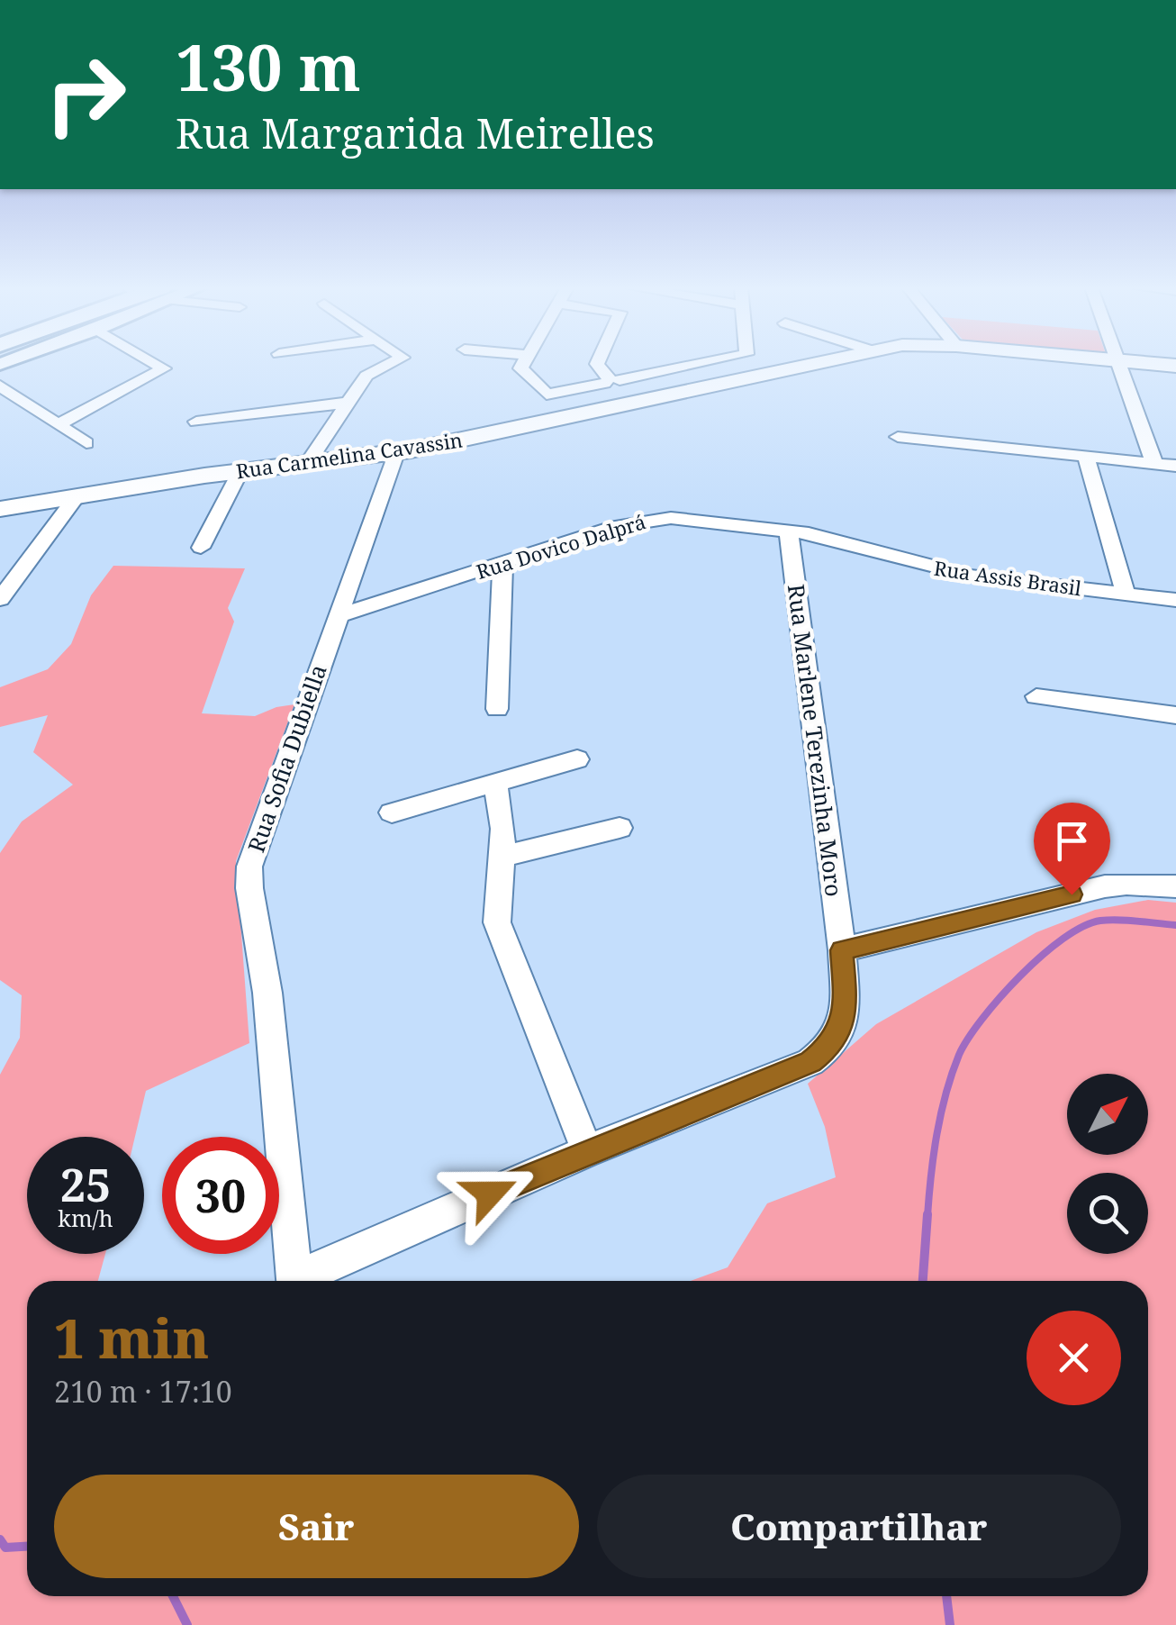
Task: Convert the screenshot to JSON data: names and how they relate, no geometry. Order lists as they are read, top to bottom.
{
  "streets": {
    "main road": ["Rua Carmelina Cavassin"],
    "street": [
      "Rua Dovico Dalprá",
      "Rua Assis Brasil",
      "Rua Marlene Terezinha Moro",
      "Rua Sofia Dubiella"
    ]
  },
  "crossings": [
    ["Rua Carmelina Cavassin", "Rua Sofia Dubiella"],
    ["Rua Dovico Dalprá", "Rua Assis Brasil"],
    ["Rua Dovico Dalprá", "Rua Marlene Terezinha Moro"],
    ["Rua Dovico Dalprá", "Rua Sofia Dubiella"],
    ["Rua Assis Brasil", "Rua Marlene Terezinha Moro"]
  ],
  "north": "top right",
  "page": {
    "turn": ["130 m", "Rua Margarida Meirelles"],
    "speed": "25 km/h",
    "limit": "30",
    "heading": ["1 min", "210 m · 17:10"],
    "buttons": ["Sair", "Compartilhar"]
  }
}
